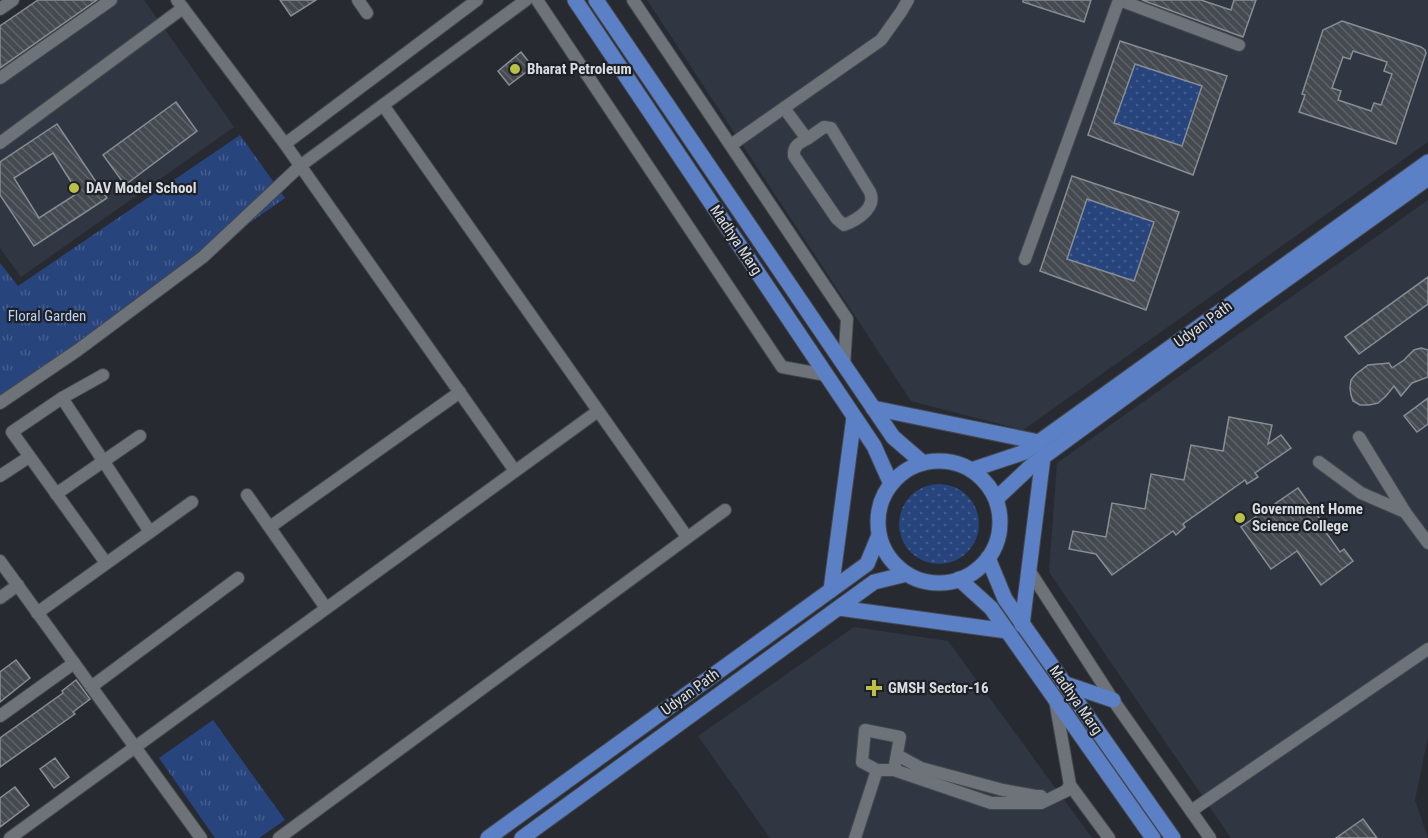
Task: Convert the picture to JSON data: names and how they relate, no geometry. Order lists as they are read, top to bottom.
{
  "streets": {
    "main road": ["Madhya Marg", "Udyan Path"]
  },
  "crossings": [
    ["Madhya Marg", "Udyan Path"]
  ],
  "parks": ["Floral Garden"],
  "places": {
    "other": ["Bharat Petroleum", "DAV Model School", "Government Home Science College"],
    "health": ["GMSH Sector-16"]
  }
}
